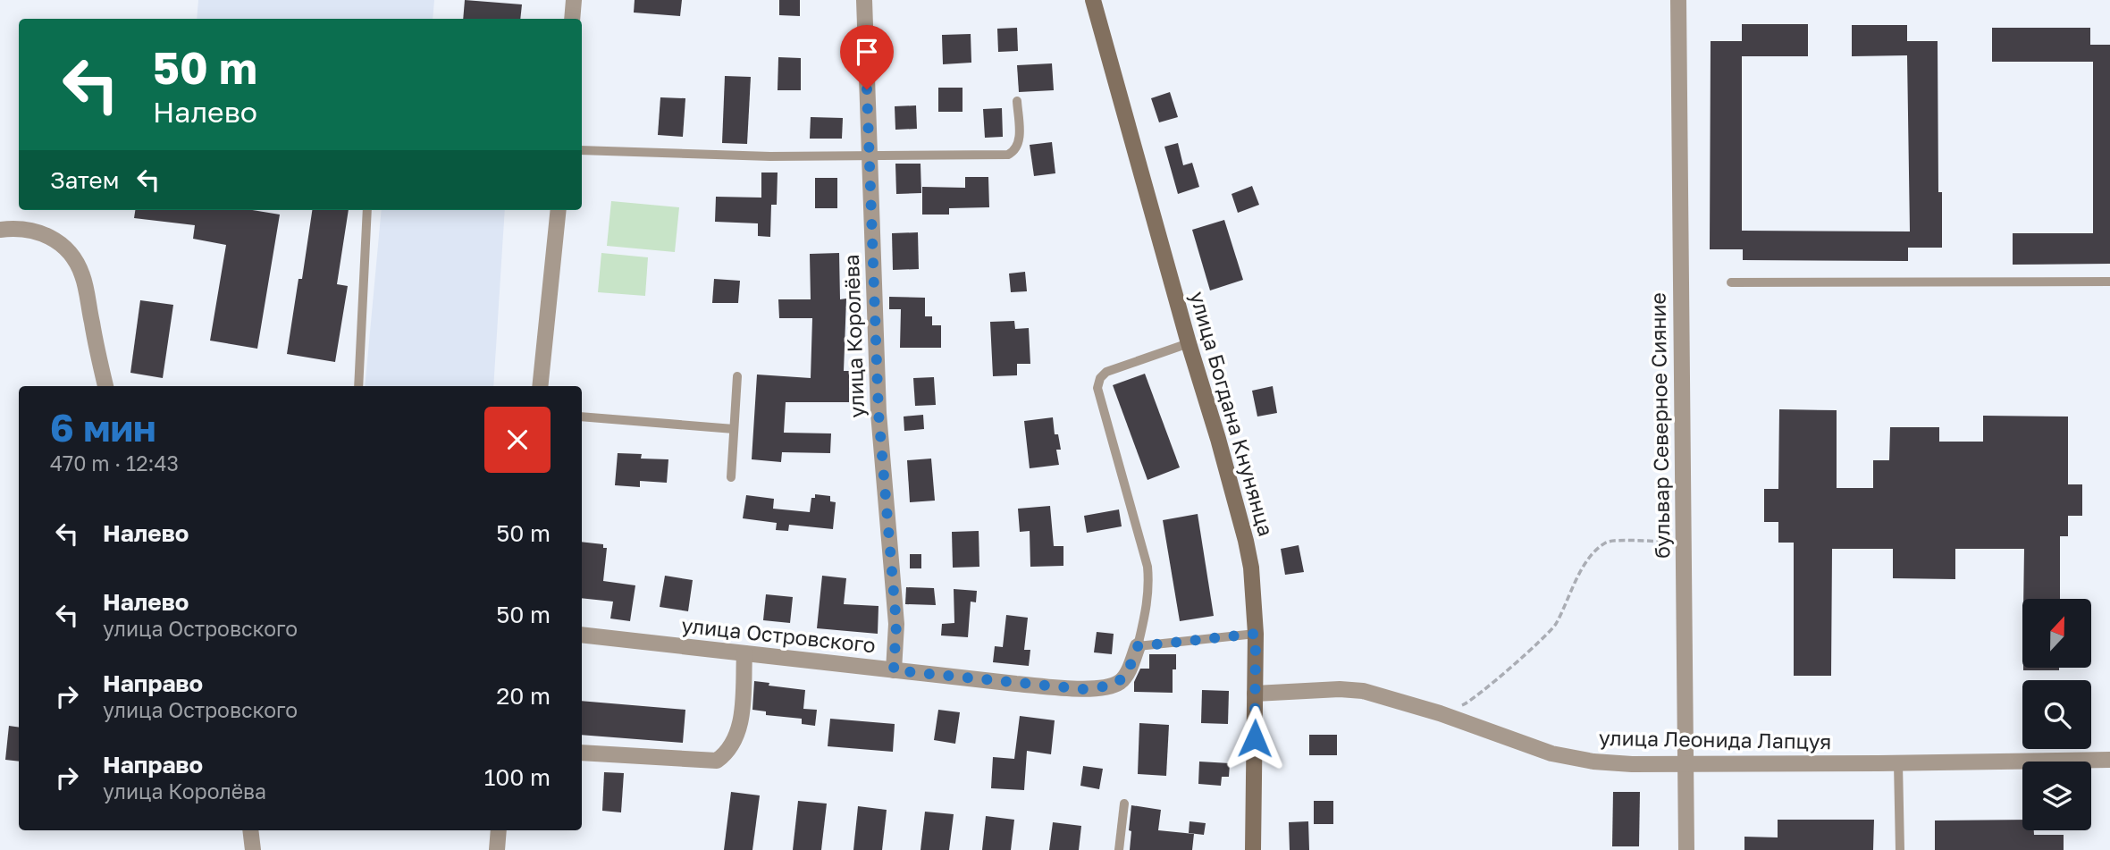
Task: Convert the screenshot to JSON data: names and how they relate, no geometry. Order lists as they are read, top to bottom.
{
  "streets": {
    "main road": ["улица Богдана Кнунянца"],
    "street": [
      "улица Королёва",
      "бульвар Северное Сияние",
      "улица Островского",
      "улица Леонида Лапцуя"
    ]
  },
  "crossings": [
    ["улица Королёва", "улица Островского"],
    ["улица Богдана Кнунянца", "улица Леонида Лапцуя"],
    ["бульвар Северное Сияние", "улица Леонида Лапцуя"]
  ],
  "north": "top",
  "page": {
    "turn": ["50 m", "Налево"],
    "then": "Затем",
    "heading": ["6 мин", "470 m · 12:43"],
    "list": [
      {
        "name": "Налево",
        "value": "50 m"
      },
      {
        "name": "Налево",
        "note": "улица Островского",
        "value": "50 m"
      },
      {
        "name": "Направо",
        "note": "улица Островского",
        "value": "20 m"
      },
      {
        "name": "Направо",
        "note": "улица Королёва",
        "value": "100 m"
      }
    ]
  }
}
